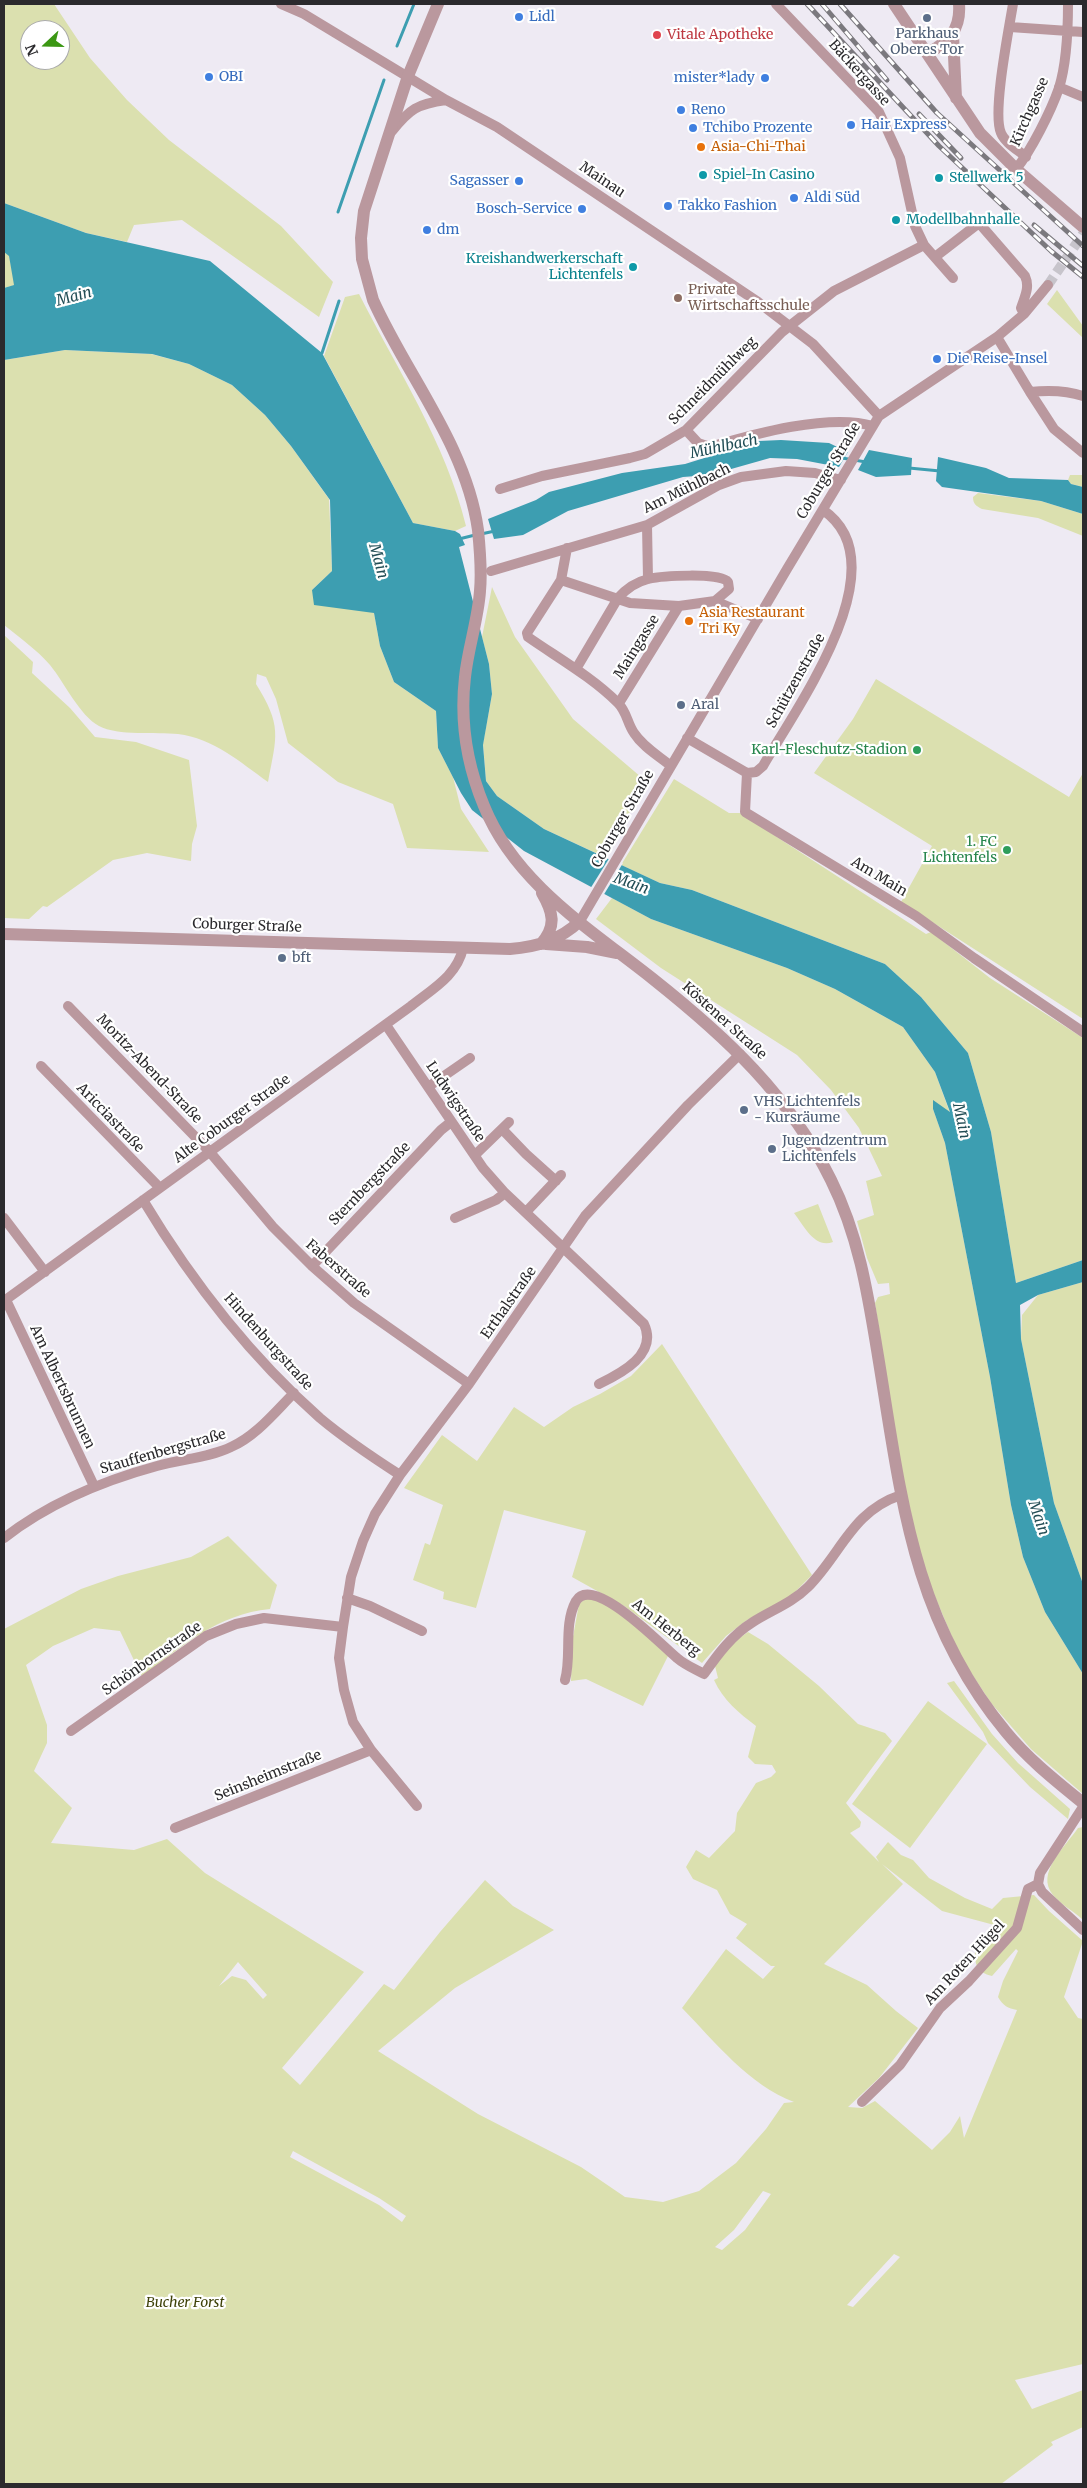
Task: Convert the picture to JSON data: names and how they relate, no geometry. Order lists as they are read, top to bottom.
{
  "streets": {
    "street": [
      "Bäckergasse",
      "Kirchgasse",
      "Mainau",
      "Schneidmühlweg",
      "Coburger Straße",
      "Am Mühlbach",
      "Maingasse",
      "Schützenstraße",
      "Am Main",
      "Köstener Straße",
      "Moritz-Abend-Straße",
      "Ludwigstraße",
      "Aricciastraße",
      "Alte Coburger Straße",
      "Sternbergstraße",
      "Faberstraße",
      "Erthalstraße",
      "Hindenburgstraße",
      "Am Albertsbrunnen",
      "Stauffenbergstraße",
      "Am Herberg",
      "Schönbornstraße",
      "Seinsheimstraße",
      "Am Roten Hügel"
    ]
  },
  "crossings": [
    ["Bäckergasse", "Schneidmühlweg"],
    ["Mainau", "Schneidmühlweg"],
    ["Mainau", "Coburger Straße"],
    ["Coburger Straße", "Am Mühlbach"],
    ["Coburger Straße", "Schützenstraße"],
    ["Coburger Straße", "Köstener Straße"],
    ["Coburger Straße", "Alte Coburger Straße"],
    ["Schützenstraße", "Am Main"],
    ["Köstener Straße", "Erthalstraße"],
    ["Köstener Straße", "Am Herberg"],
    ["Köstener Straße", "Am Roten Hügel"],
    ["Moritz-Abend-Straße", "Alte Coburger Straße"],
    ["Moritz-Abend-Straße", "Faberstraße"],
    ["Ludwigstraße", "Alte Coburger Straße"],
    ["Ludwigstraße", "Sternbergstraße"],
    ["Ludwigstraße", "Erthalstraße"],
    ["Aricciastraße", "Alte Coburger Straße"],
    ["Alte Coburger Straße", "Faberstraße"],
    ["Alte Coburger Straße", "Hindenburgstraße"],
    ["Alte Coburger Straße", "Am Albertsbrunnen"],
    ["Sternbergstraße", "Faberstraße"],
    ["Faberstraße", "Erthalstraße"],
    ["Erthalstraße", "Hindenburgstraße"],
    ["Erthalstraße", "Schönbornstraße"],
    ["Erthalstraße", "Seinsheimstraße"],
    ["Hindenburgstraße", "Stauffenbergstraße"],
    ["Am Albertsbrunnen", "Stauffenbergstraße"]
  ],
  "water": ["Main", "Mühlbach"],
  "parks": ["Bucher Forst"],
  "places": [
    "Lidl",
    "Parkhaus Oberes Tor",
    "Vitale Apotheke",
    "OBI",
    "mister*lady",
    "Reno",
    "Hair Express",
    "Tchibo Prozente",
    "Asia-Chi-Thai",
    "Spiel-In Casino",
    "Stellwerk 5",
    "Sagasser",
    "Aldi Süd",
    "Takko Fashion",
    "Bosch-Service",
    "Modellbahnhalle",
    "dm",
    "Kreishandwerkerschaft Lichtenfels",
    "Private Wirtschaftsschule",
    "Die Reise-Insel",
    "Asia Restaurant Tri Ky",
    "Aral",
    "Karl-Fleschutz-Stadion",
    "1. FC Lichtenfels",
    "bft",
    "VHS Lichtenfels - Kursräume",
    "Jugendzentrum Lichtenfels"
  ],
  "north": "left"
}
